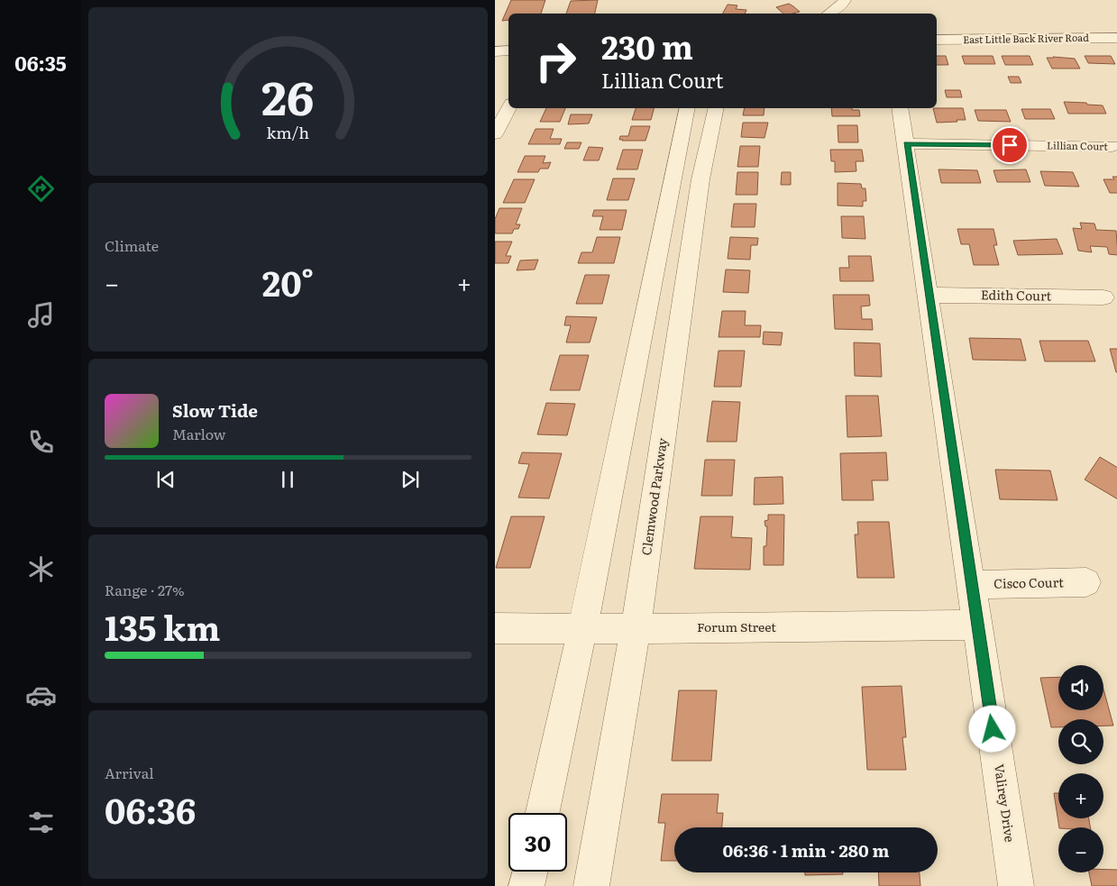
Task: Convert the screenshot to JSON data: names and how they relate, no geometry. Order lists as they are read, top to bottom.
{
  "streets": {
    "street": [
      "East Little Back River Road",
      "Lillian Court",
      "Edith Court",
      "Clemwood Parkway",
      "Cisco Court",
      "Forum Street",
      "Valirey Drive"
    ]
  },
  "crossings": [
    ["Lillian Court", "Valirey Drive"],
    ["Edith Court", "Valirey Drive"],
    ["Clemwood Parkway", "Forum Street"],
    ["Cisco Court", "Valirey Drive"],
    ["Forum Street", "Valirey Drive"]
  ],
  "page": {
    "tabs": "06:35",
    "turn": ["230 m", "Lillian Court"],
    "tile": [
      "Climate",
      ["Range · 27%", "135 km"],
      ["Arrival", "06:36"]
    ],
    "heat": ["−", "20°", "+"],
    "song": ["Slow Tide", "Marlow"],
    "map_buttons": ["+", "−"],
    "limit": "30",
    "trip": "06:36 · 1 min · 280 m",
    "gauge": ["26", "km/h"]
  }
}
